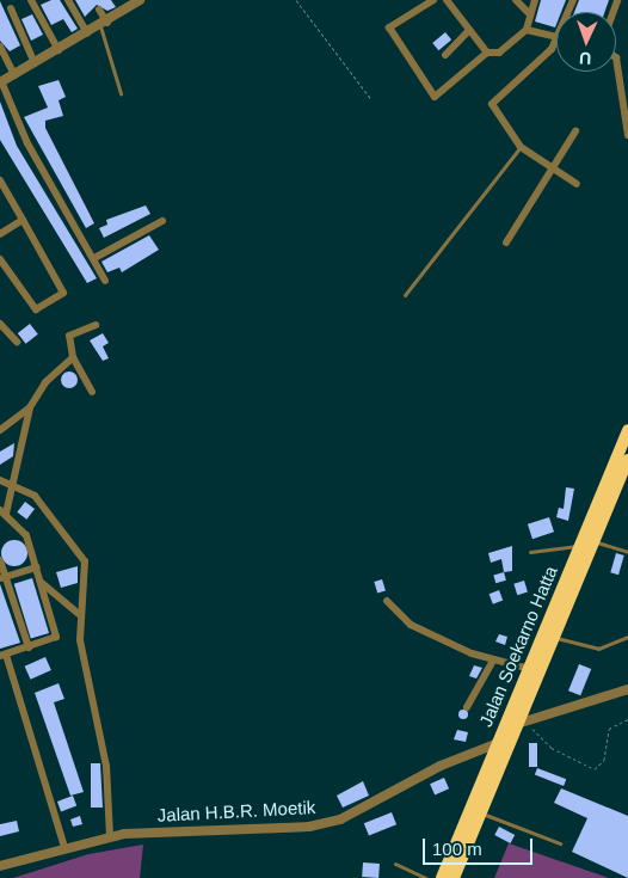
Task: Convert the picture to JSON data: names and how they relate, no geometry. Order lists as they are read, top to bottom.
{
  "streets": {
    "highway": ["Jalan Soekarno Hatta"],
    "street": ["Jalan H.B.R. Moetik"]
  },
  "crossings": [
    ["Jalan Soekarno Hatta", "Jalan H.B.R. Moetik"]
  ],
  "scale_bar": "100 m",
  "north": "bottom"
}
